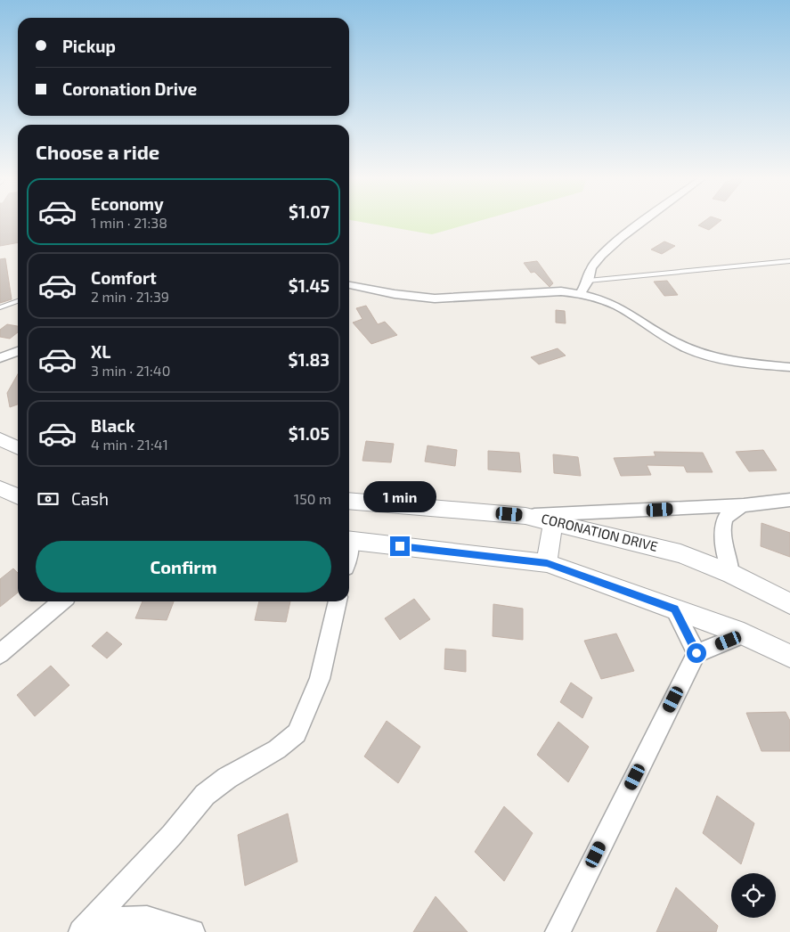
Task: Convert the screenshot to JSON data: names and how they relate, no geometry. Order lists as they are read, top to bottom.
{
  "streets": {
    "street": ["CORONATION DRIVE"]
  },
  "page": {
    "banner": ["Pickup", "Coronation Drive"],
    "heading": "Choose a ride",
    "list": [
      {
        "name": "Economy",
        "note": "1 min · 21:38",
        "value": "$1.07"
      },
      {
        "name": "Comfort",
        "note": "2 min · 21:39",
        "value": "$1.45"
      },
      {
        "name": "XL",
        "note": "3 min · 21:40",
        "value": "$1.83"
      },
      {
        "name": "Black",
        "note": "4 min · 21:41",
        "value": "$1.05"
      }
    ],
    "pay": ["Cash", "150 m"],
    "bubble": "1 min",
    "buttons": "Confirm"
  }
}
